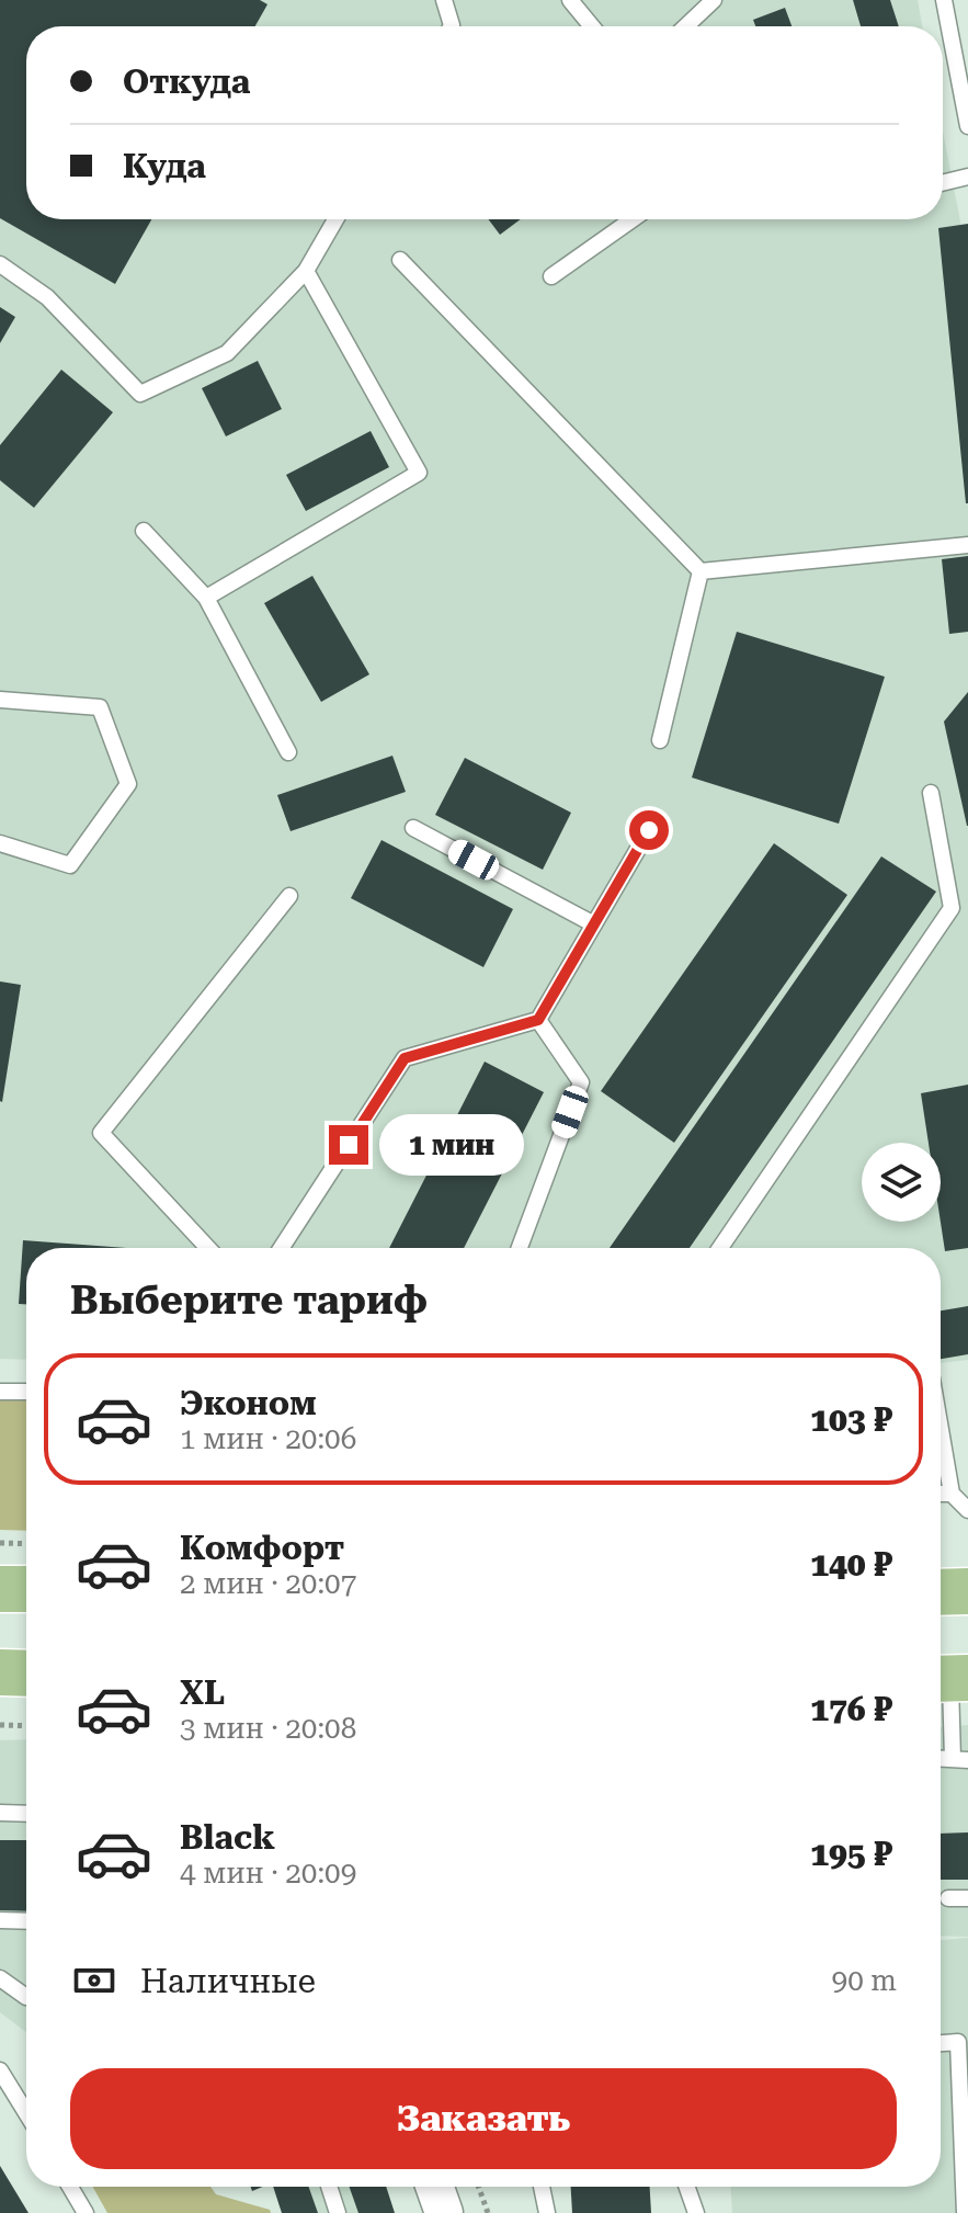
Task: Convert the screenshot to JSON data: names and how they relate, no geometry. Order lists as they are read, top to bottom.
{
  "page": {
    "banner": ["Откуда", "Куда"],
    "bubble": "1 мин",
    "heading": "Выберите тариф",
    "list": [
      {
        "name": "Эконом",
        "note": "1 мин · 20:06",
        "value": "103 ₽"
      },
      {
        "name": "Комфорт",
        "note": "2 мин · 20:07",
        "value": "140 ₽"
      },
      {
        "name": "XL",
        "note": "3 мин · 20:08",
        "value": "176 ₽"
      },
      {
        "name": "Black",
        "note": "4 мин · 20:09",
        "value": "195 ₽"
      }
    ],
    "pay": ["Наличные", "90 m"],
    "buttons": "Заказать"
  }
}
